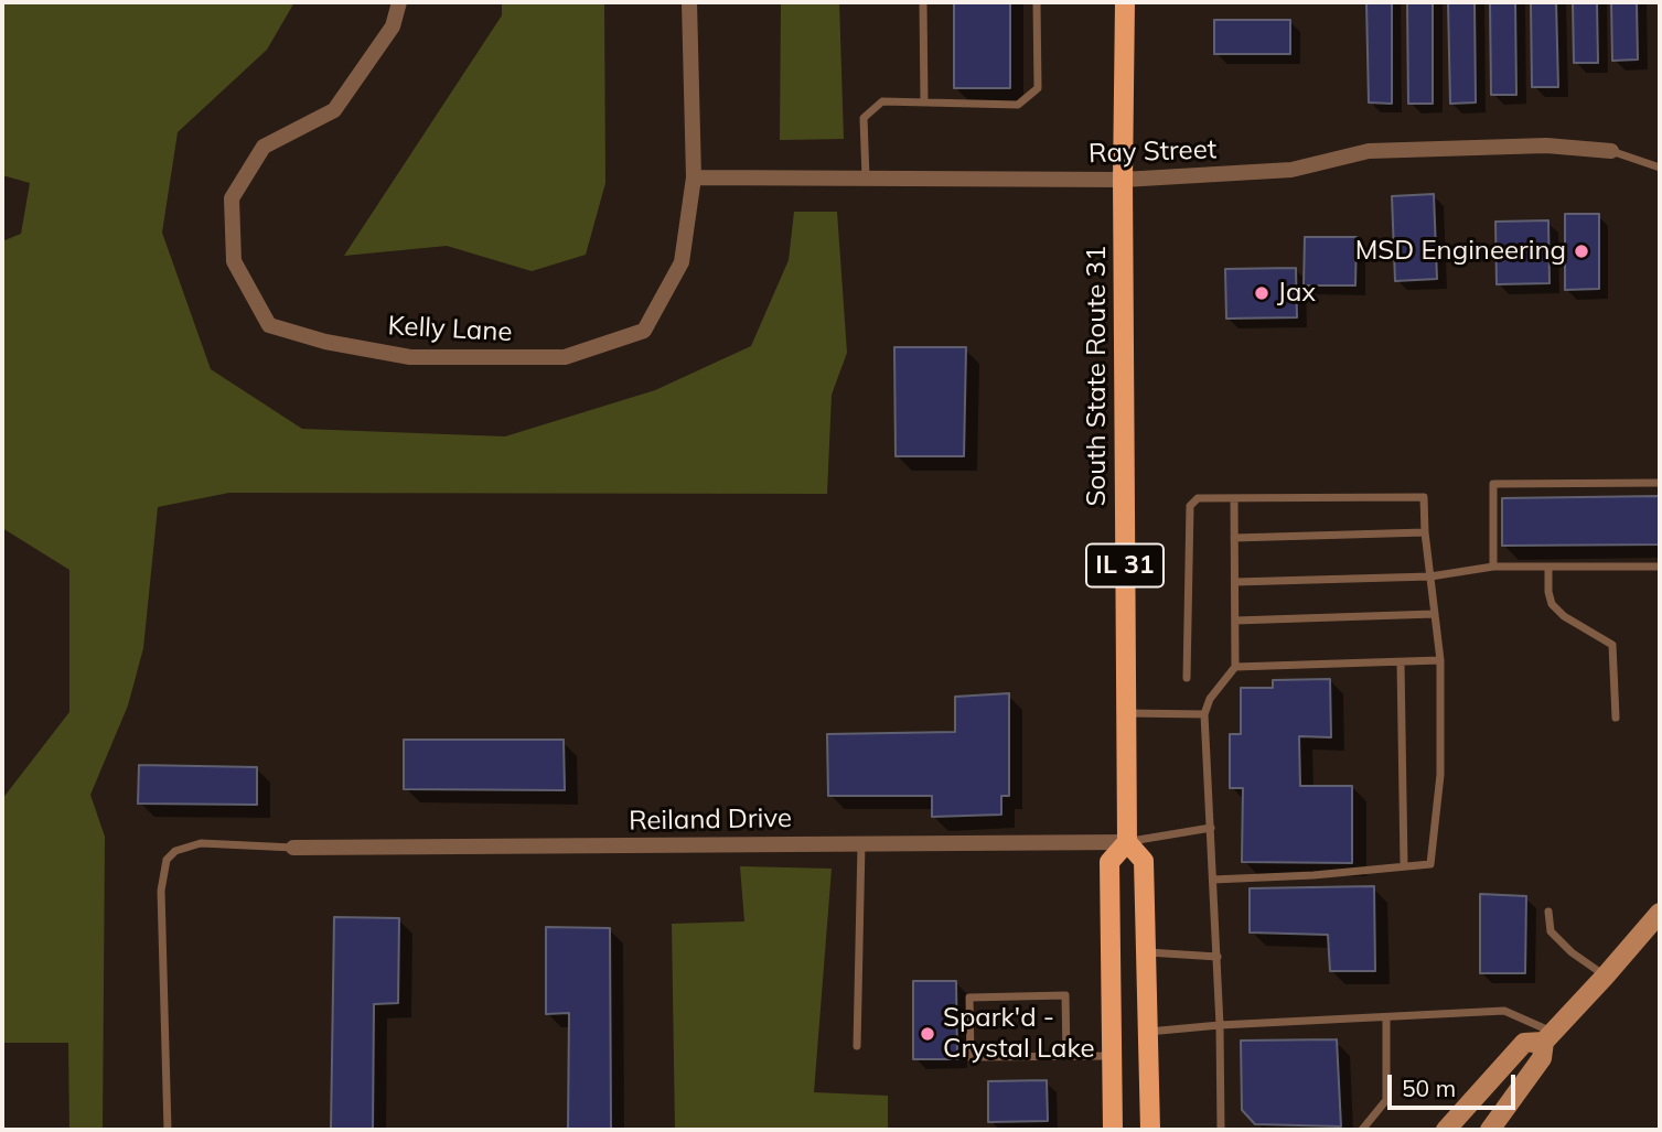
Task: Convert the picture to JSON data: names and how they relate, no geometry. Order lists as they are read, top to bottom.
{
  "streets": {
    "main road": ["South State Route 31", "IL 31"],
    "street": ["Ray Street", "Kelly Lane", "Reiland Drive"]
  },
  "crossings": [
    ["Ray Street", "Kelly Lane"],
    ["Ray Street", "South State Route 31"],
    ["South State Route 31", "Reiland Drive"]
  ],
  "places": ["MSD Engineering", "Jax", "Spark'd - Crystal Lake"],
  "scale_bar": "50 m"
}
